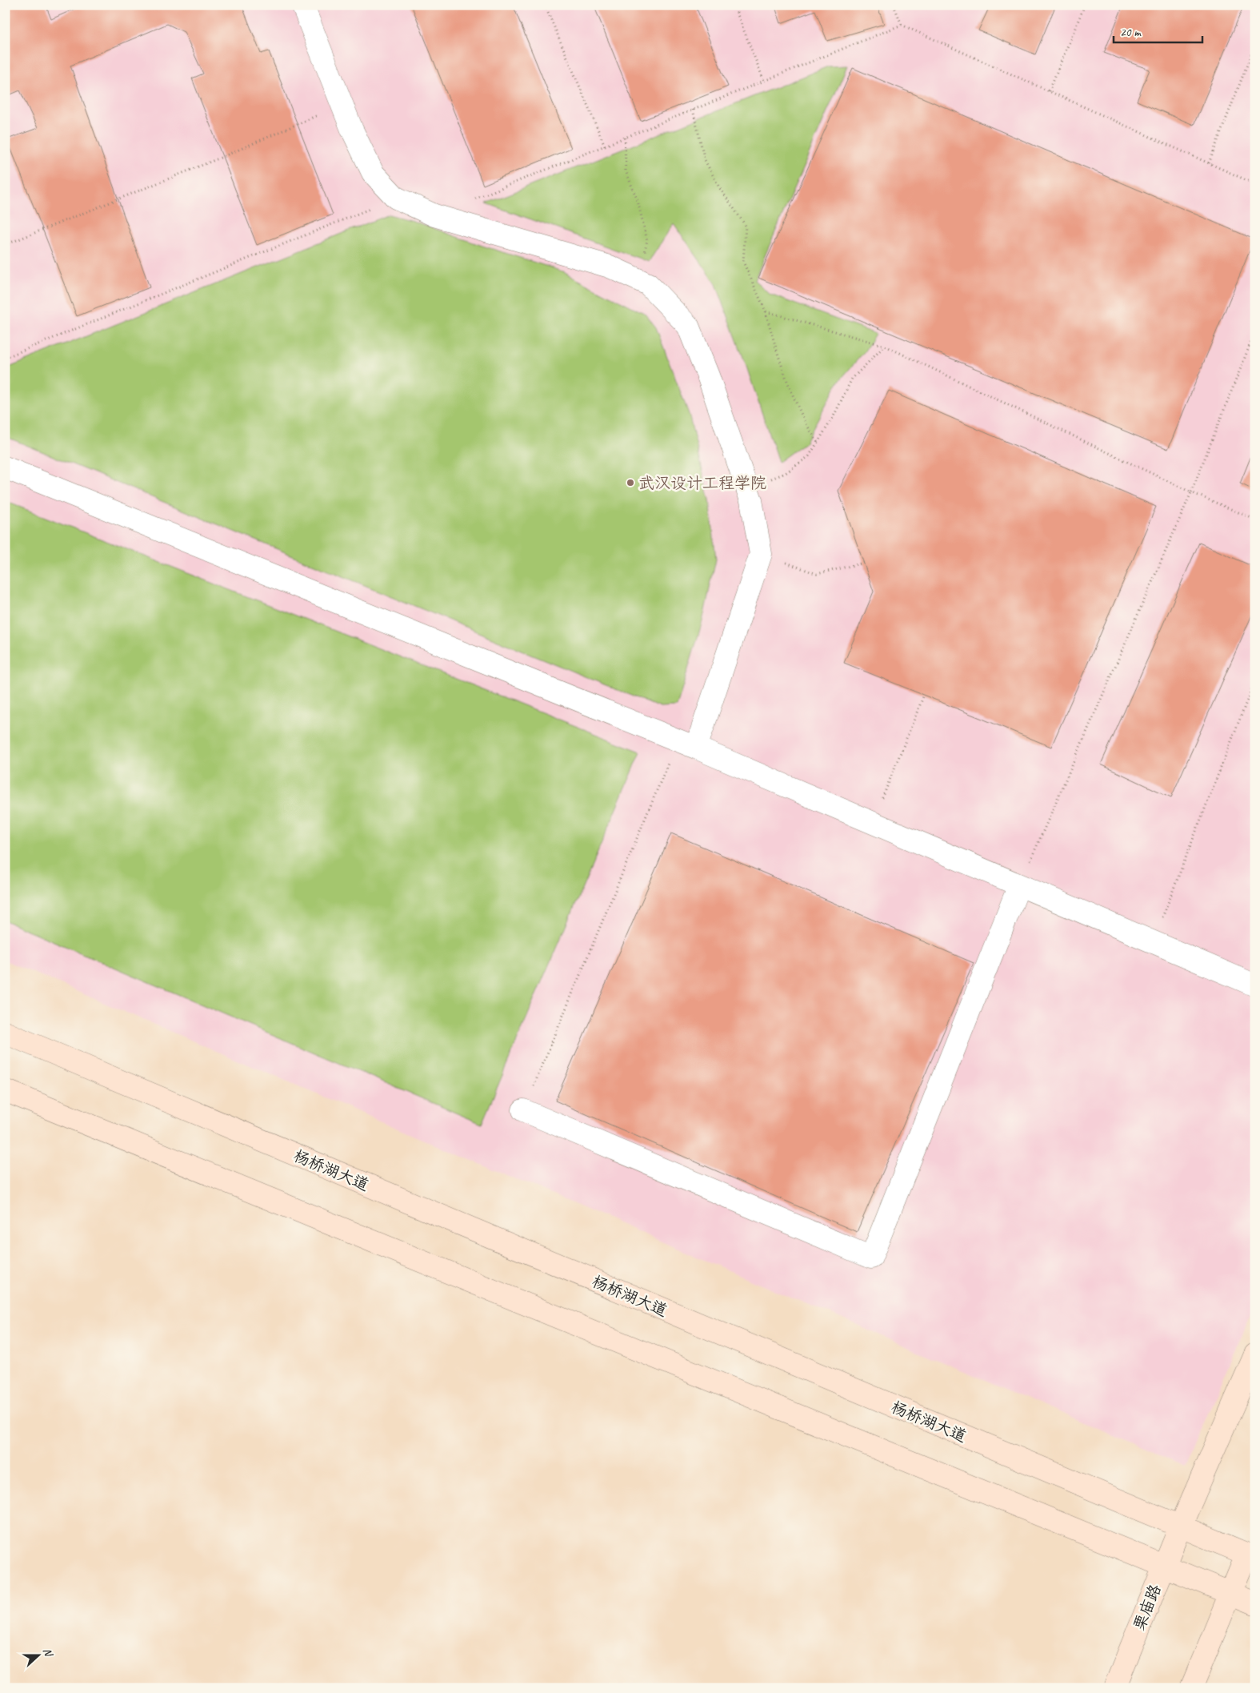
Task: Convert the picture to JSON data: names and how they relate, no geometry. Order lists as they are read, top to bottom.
{
  "streets": {
    "main road": ["杨桥湖大道", "栗庙路"]
  },
  "crossings": [
    ["杨桥湖大道", "栗庙路"]
  ],
  "places": ["武汉设计工程学院"],
  "scale_bar": "20 m",
  "north": "right"
}
